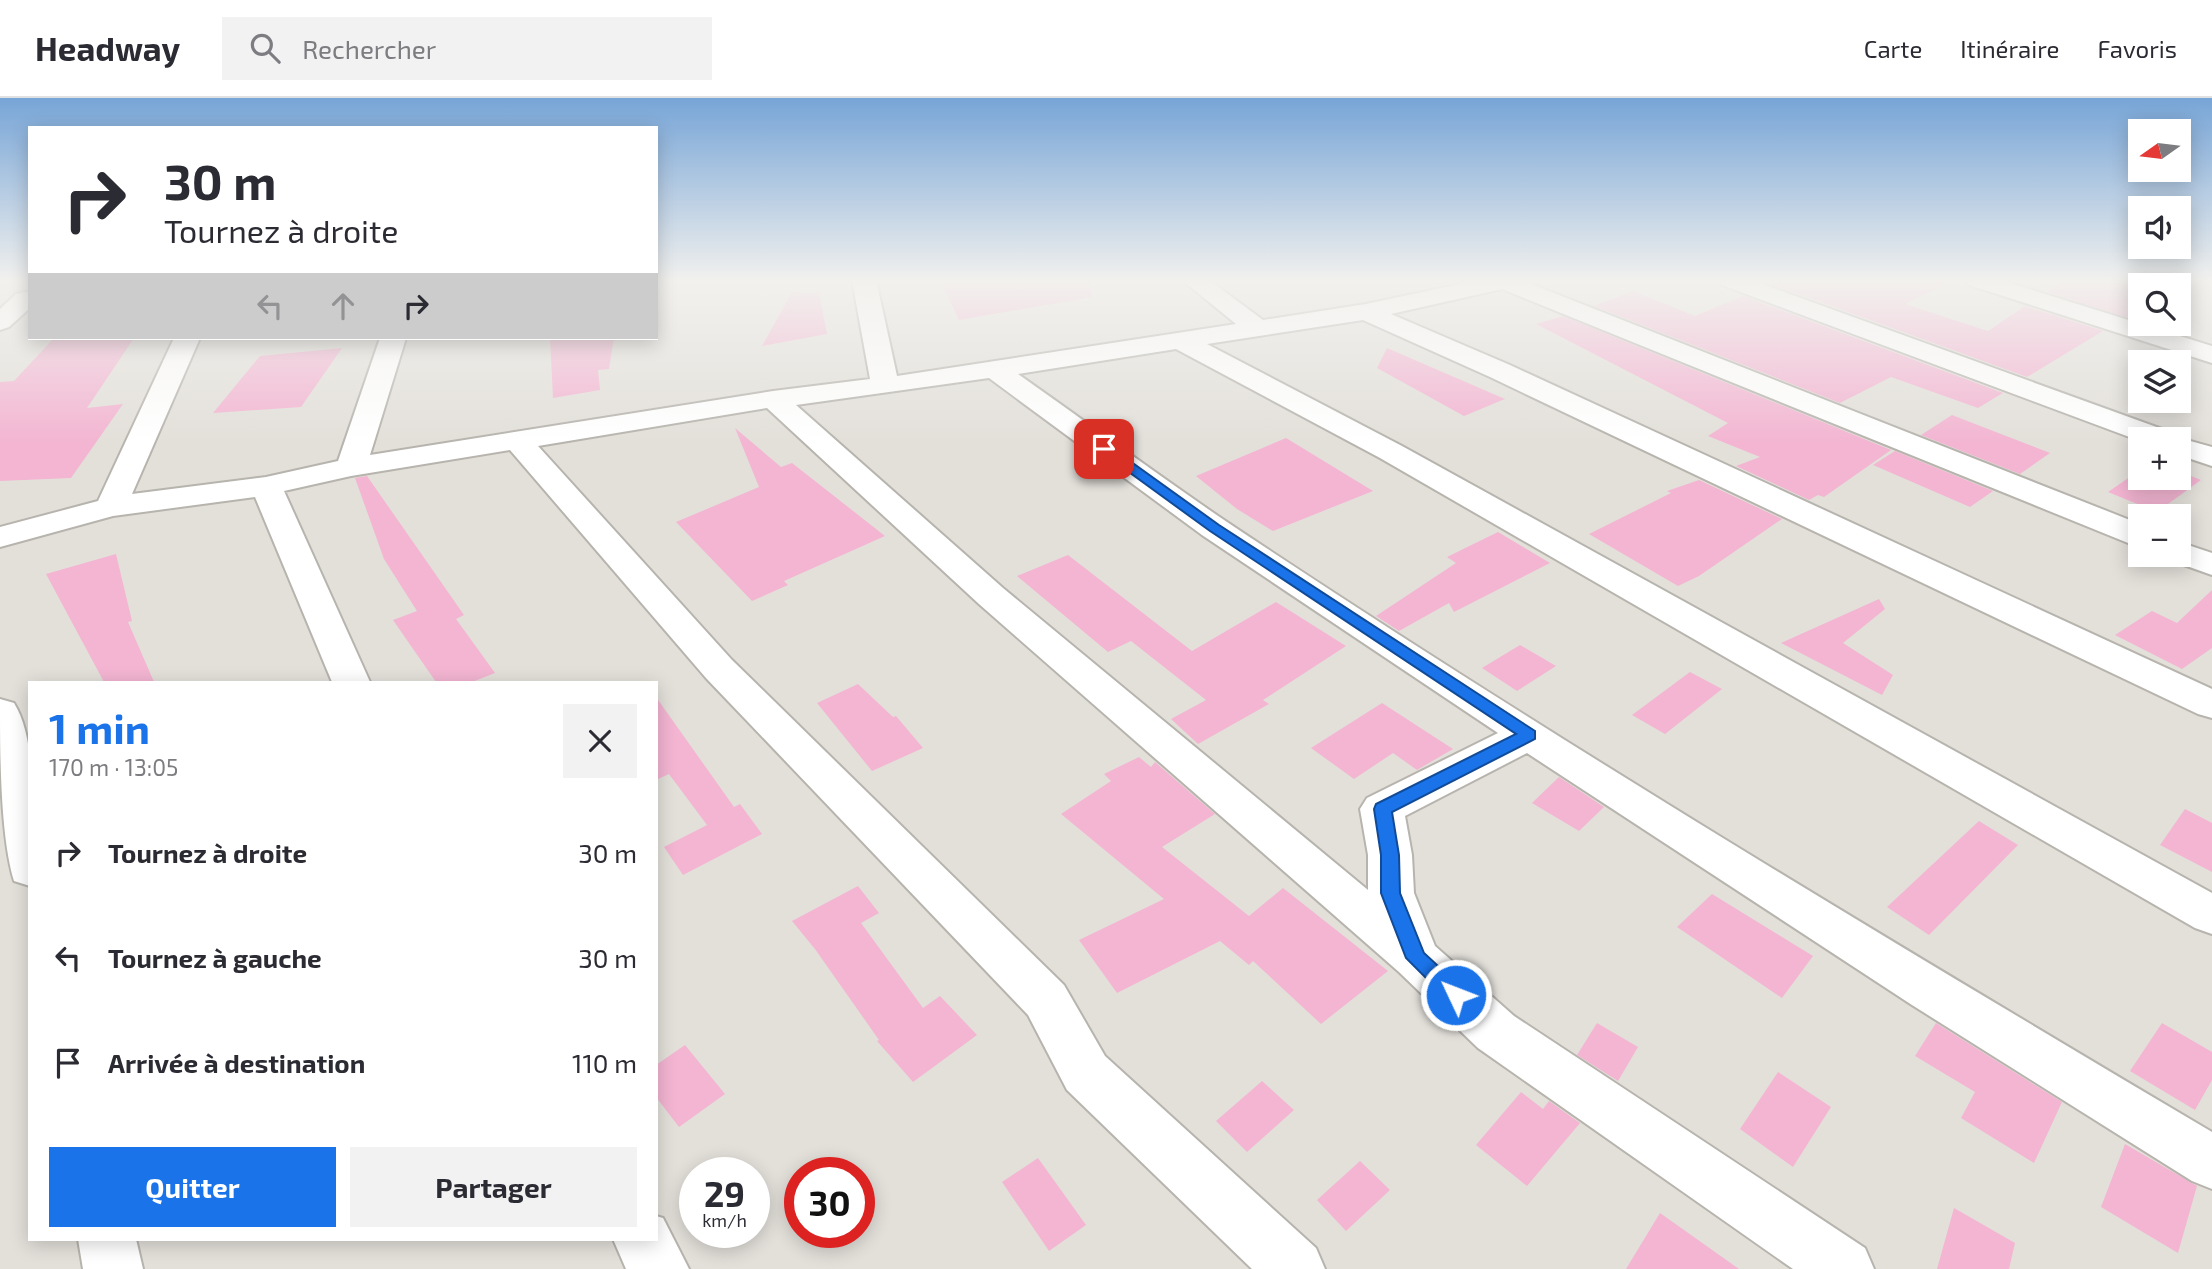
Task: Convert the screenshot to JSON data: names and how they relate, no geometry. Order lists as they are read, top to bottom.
{
  "north": "left",
  "page": {
    "header": "Headway",
    "search": "Rechercher",
    "nav": ["Carte", "Itinéraire", "Favoris"],
    "map_buttons": ["+", "−"],
    "turn": ["30 m", "Tournez à droite"],
    "heading": ["1 min", "170 m · 13:05"],
    "list": [
      {
        "name": "Tournez à droite",
        "value": "30 m"
      },
      {
        "name": "Tournez à gauche",
        "value": "30 m"
      },
      {
        "name": "Arrivée à destination",
        "value": "110 m"
      }
    ],
    "buttons": ["Quitter", "Partager"],
    "speed": "29 km/h",
    "limit": "30"
  }
}
